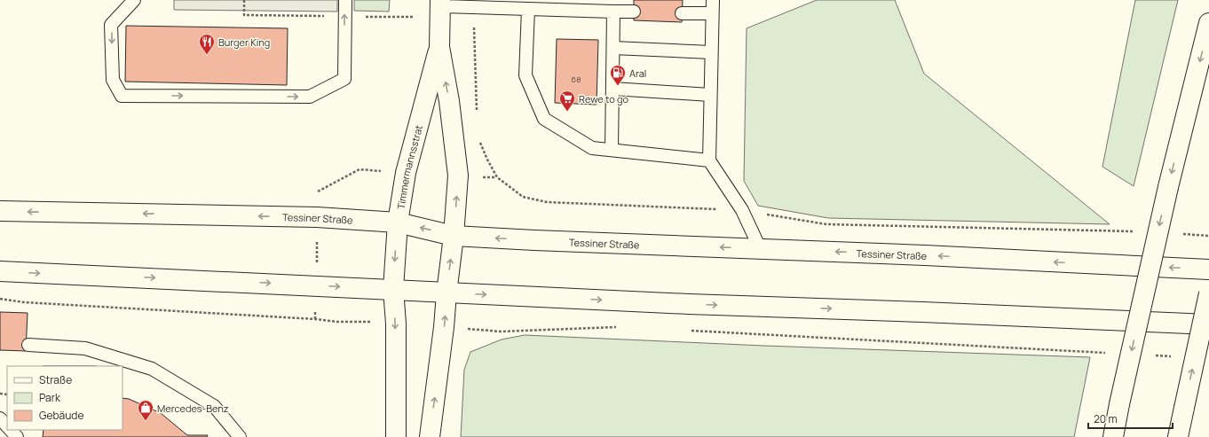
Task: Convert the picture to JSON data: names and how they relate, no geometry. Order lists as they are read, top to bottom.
{
  "streets": {
    "main road": ["Timmermannsstrat", "Tessiner Straße"]
  },
  "crossings": [
    ["Timmermannsstrat", "Tessiner Straße"]
  ],
  "places": {
    "restaurant": ["Burger King"],
    "fuel station": ["Aral"],
    "supermarket": ["Rewe to go"],
    "shop": ["Mercedes-Benz"]
  },
  "house_numbers": ["68"],
  "legend": ["Straße", "Park", "Gebäude"],
  "scale_bar": "20 m"
}
